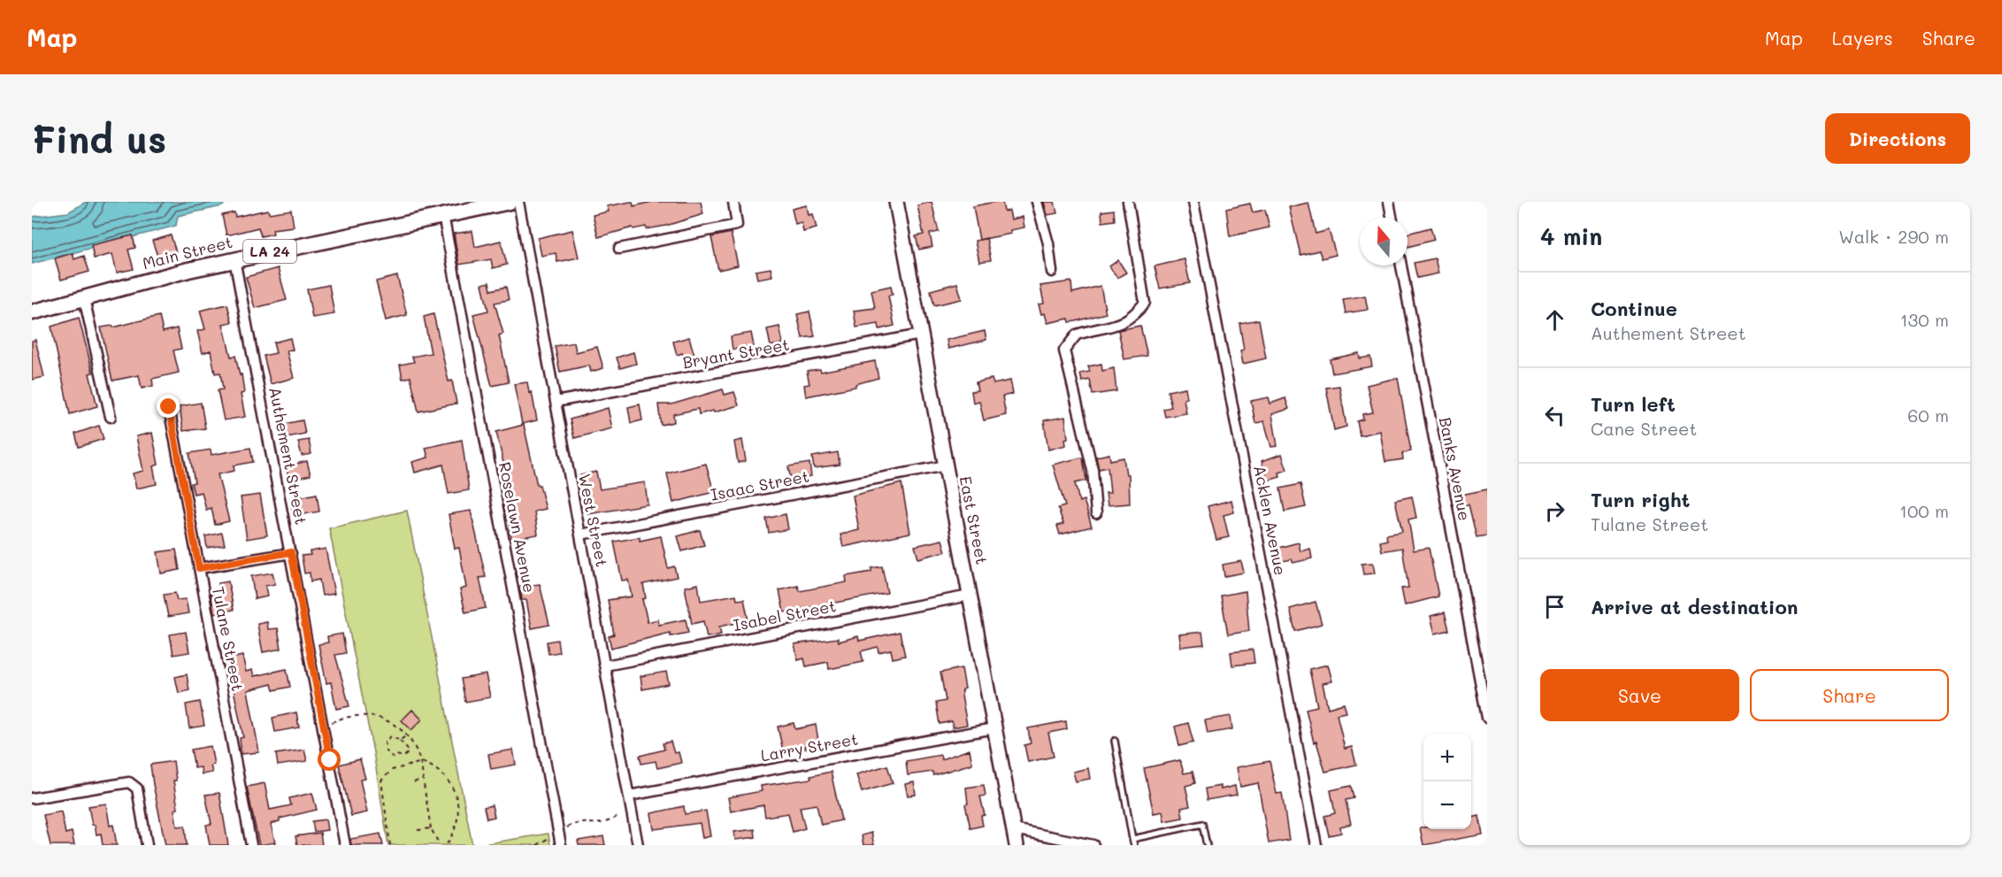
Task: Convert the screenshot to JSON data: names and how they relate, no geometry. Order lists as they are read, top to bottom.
{
  "streets": {
    "main road": ["LA 24", "Main Street"],
    "street": [
      "Bryant Street",
      "Authement Street",
      "Banks Avenue",
      "Isaac Street",
      "West Street",
      "East Street",
      "Acklen Avenue",
      "Roselawn Avenue",
      "Isabel Street",
      "Tulane Street",
      "Larry Street"
    ]
  },
  "crossings": [
    ["Main Street", "Authement Street"],
    ["Main Street", "Roselawn Avenue"],
    ["Bryant Street", "West Street"],
    ["Bryant Street", "East Street"],
    ["Isaac Street", "West Street"],
    ["Isaac Street", "East Street"],
    ["West Street", "Isabel Street"],
    ["West Street", "Larry Street"],
    ["East Street", "Isabel Street"],
    ["East Street", "Larry Street"]
  ],
  "north": "top",
  "page": {
    "header": "Map",
    "nav": ["Map", "Layers", "Share"],
    "buttons": [
      "Directions",
      ["Save", "Share"]
    ],
    "title": "Find us",
    "heading": ["4 min", "Walk · 290 m"],
    "list": [
      ["Continue", "Authement Street", "130 m"],
      ["Turn left", "Cane Street", "60 m"],
      ["Turn right", "Tulane Street", "100 m"],
      "Arrive at destination"
    ],
    "map_buttons": ["+", "−"]
  }
}
